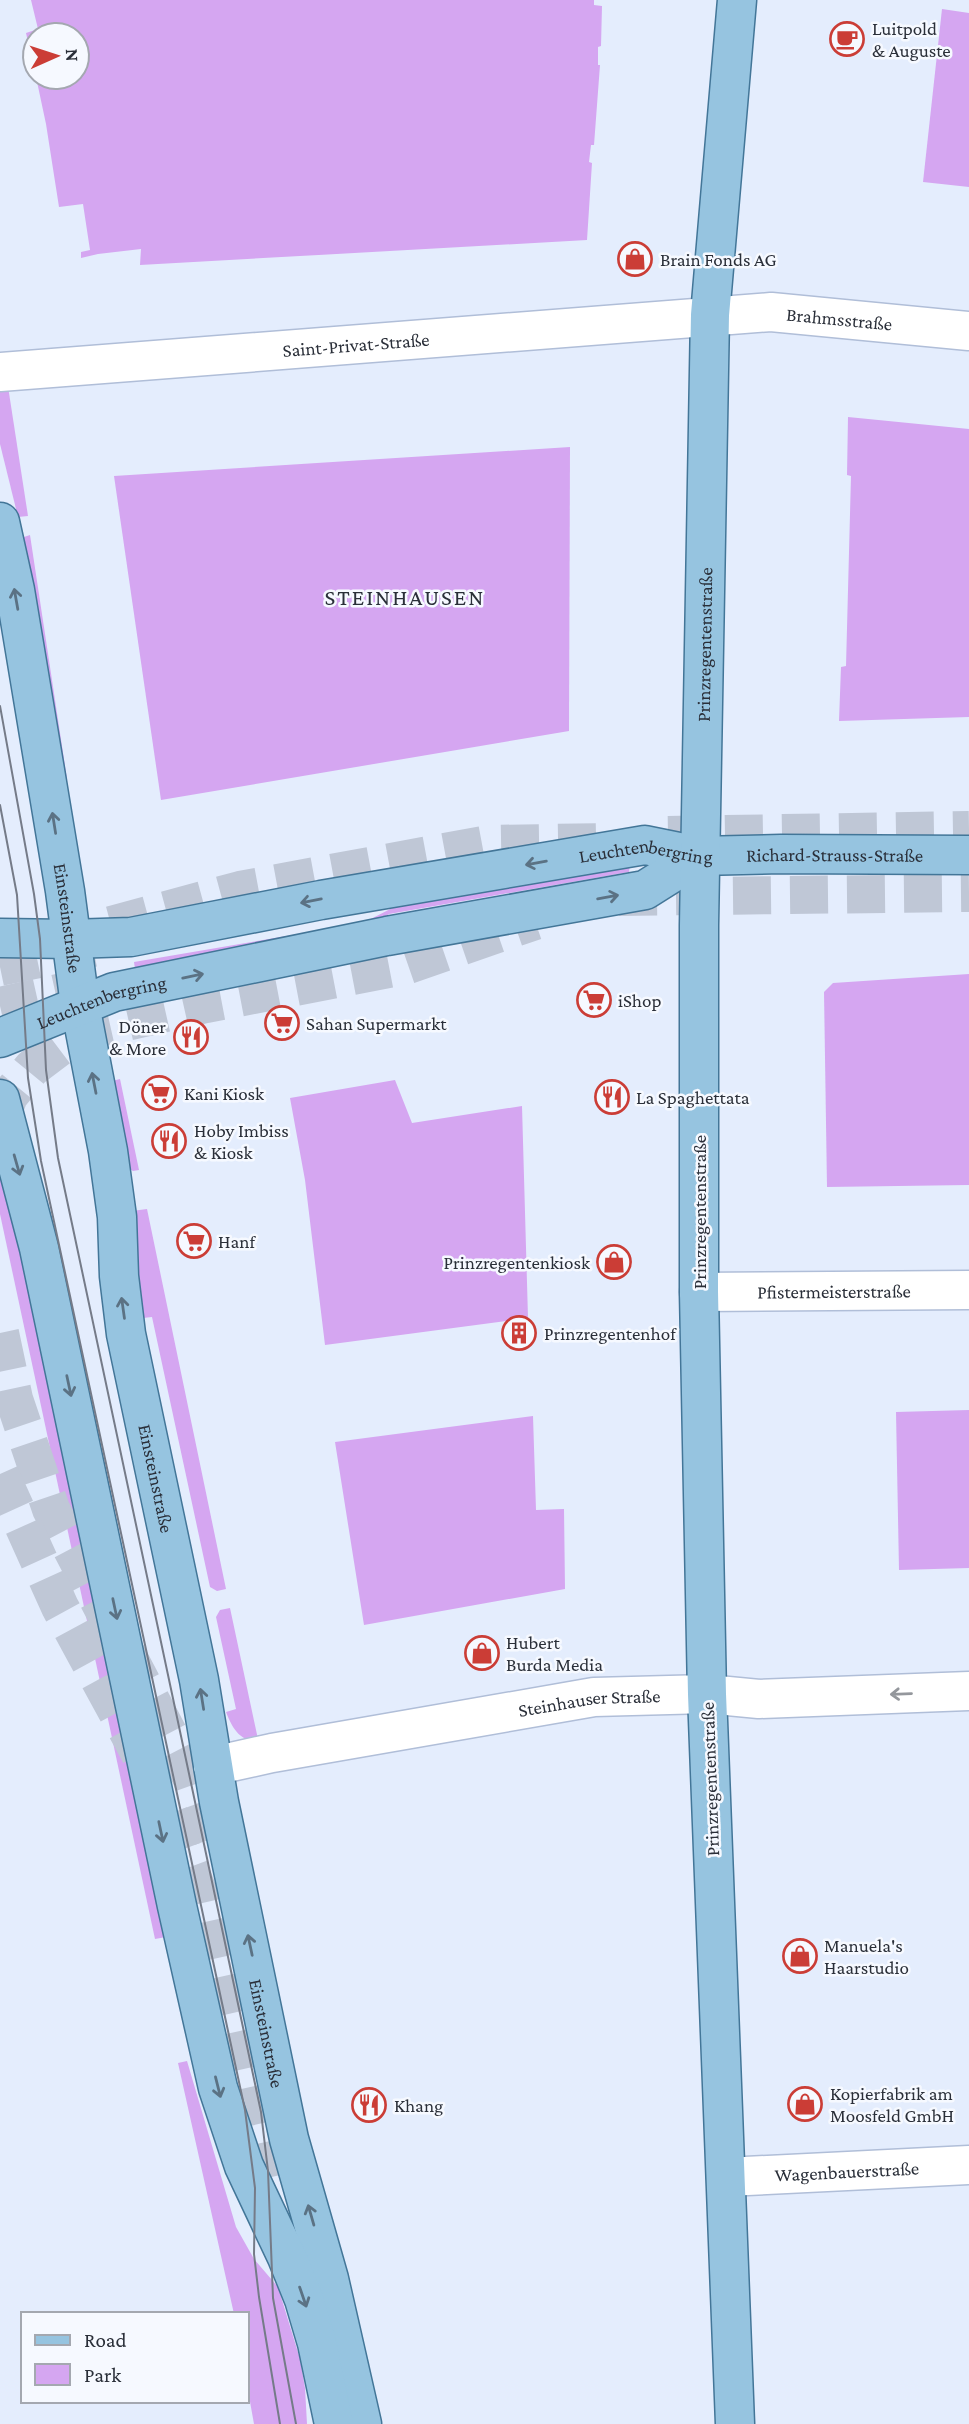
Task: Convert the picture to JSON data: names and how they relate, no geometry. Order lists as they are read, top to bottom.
{
  "streets": {
    "main road": [
      "Prinzregentenstraße",
      "Richard-Strauss-Straße",
      "Leuchtenbergring",
      "Einsteinstraße"
    ],
    "street": [
      "Brahmsstraße",
      "Saint-Privat-Straße",
      "Pfistermeisterstraße",
      "Steinhauser Straße",
      "Wagenbauerstraße"
    ]
  },
  "crossings": [
    ["Brahmsstraße", "Saint-Privat-Straße"],
    ["Brahmsstraße", "Prinzregentenstraße"],
    ["Saint-Privat-Straße", "Prinzregentenstraße"],
    ["Prinzregentenstraße", "Richard-Strauss-Straße"],
    ["Prinzregentenstraße", "Leuchtenbergring"],
    ["Prinzregentenstraße", "Pfistermeisterstraße"],
    ["Prinzregentenstraße", "Steinhauser Straße"],
    ["Prinzregentenstraße", "Wagenbauerstraße"],
    ["Richard-Strauss-Straße", "Leuchtenbergring"],
    ["Leuchtenbergring", "Einsteinstraße"],
    ["Einsteinstraße", "Steinhauser Straße"]
  ],
  "districts": ["STEINHAUSEN"],
  "places": {
    "cafe": ["Luitpold & Auguste"],
    "shop": [
      "Brain Fonds AG",
      "Prinzregentenkiosk",
      "Hubert Burda Media",
      "Manuela's Haarstudio",
      "Kopierfabrik am Moosfeld GmbH"
    ],
    "supermarket": [
      "iShop",
      "Sahan Supermarkt",
      "Kani Kiosk",
      "Hanf"
    ],
    "restaurant": [
      "Döner & More",
      "La Spaghettata",
      "Hoby Imbiss & Kiosk",
      "Khang"
    ],
    "building": ["Prinzregentenhof"]
  },
  "legend": ["Road", "Park"],
  "north": "right"
}
